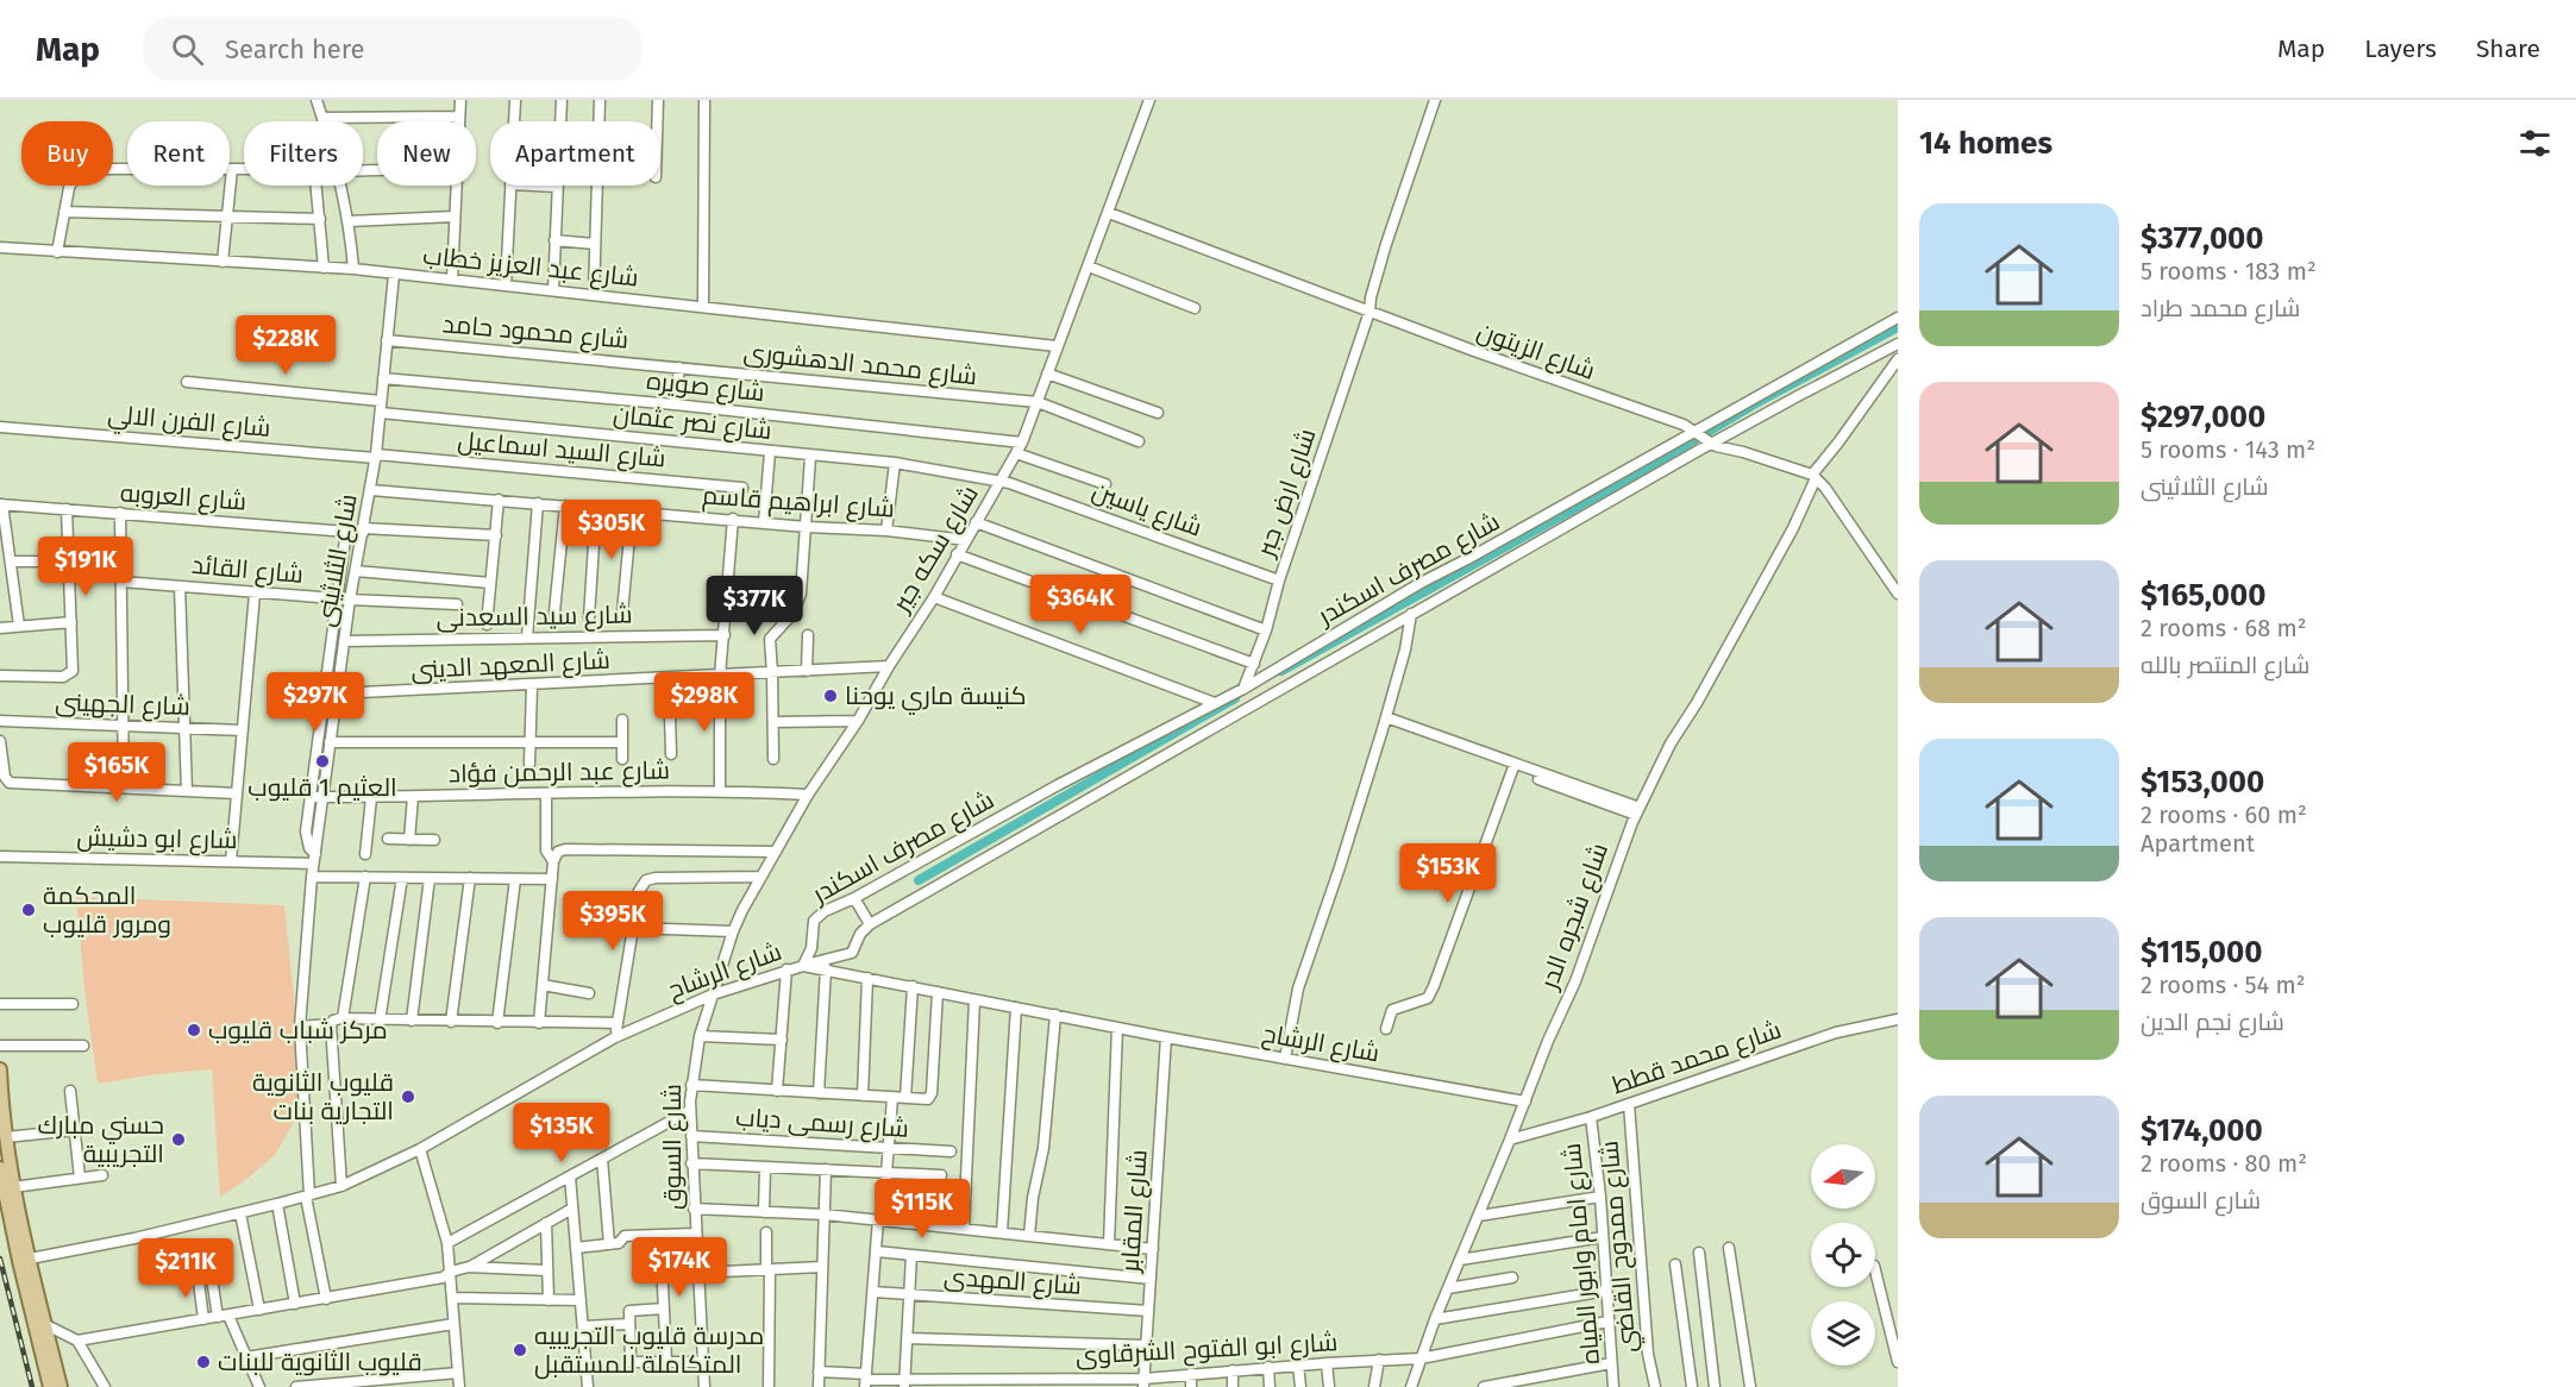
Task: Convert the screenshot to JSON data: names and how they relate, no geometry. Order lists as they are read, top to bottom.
{
  "streets": {
    "street": [
      "شارع عبد العزيز خطاب",
      "شارع محمود حامد",
      "شارع الزيتون",
      "شارع محمد الدهشورى",
      "شارع صويره",
      "شارع الفرن الالي",
      "شارع نصر عثمان",
      "شارع السيد اسماعيل",
      "شارع ارض جبر",
      "شارع العروبه",
      "شارع ابراهيم قاسم",
      "شارع ياسين",
      "شارع سكه جير",
      "شارع الثلاثينى",
      "شارع مصرف اسكندر",
      "شارع القائد",
      "شارع سيد السعدنى",
      "شارع المعهد الدينى",
      "شارع الجهينى",
      "شارع عبد الرحمن فؤاد",
      "شارع ابو دشيش",
      "شارع شجره الدر",
      "شارع الرشاح",
      "شارع محمد قطط",
      "شارع رسمى دياب",
      "شارع السوق",
      "شارع المقابر",
      "شارع ممدوح القاضي",
      "شارع امام وابور المياه",
      "شارع المهدى",
      "شارع ابو الفتوح الشرقاوى"
    ]
  },
  "crossings": [
    ["شارع عبد العزيز خطاب", "شارع سكه جير"],
    ["شارع عبد العزيز خطاب", "شارع الثلاثينى"],
    ["شارع محمود حامد", "شارع محمد الدهشورى"],
    ["شارع محمود حامد", "شارع الثلاثينى"],
    ["شارع الزيتون", "شارع ارض جبر"],
    ["شارع الزيتون", "شارع سكه جير"],
    ["شارع الزيتون", "شارع مصرف اسكندر"],
    ["شارع الزيتون", "شارع شجره الدر"],
    ["شارع محمد الدهشورى", "شارع سكه جير"],
    ["شارع صويره", "شارع سكه جير"],
    ["شارع صويره", "شارع الثلاثينى"],
    ["شارع الفرن الالي", "شارع السيد اسماعيل"],
    ["شارع الفرن الالي", "شارع الثلاثينى"],
    ["شارع نصر عثمان", "شارع ياسين"],
    ["شارع نصر عثمان", "شارع سكه جير"],
    ["شارع نصر عثمان", "شارع الثلاثينى"],
    ["شارع السيد اسماعيل", "شارع الثلاثينى"],
    ["شارع ارض جبر", "شارع ياسين"],
    ["شارع ارض جبر", "شارع مصرف اسكندر"],
    ["شارع العروبه", "شارع الثلاثينى"],
    ["شارع ابراهيم قاسم", "شارع سكه جير"],
    ["شارع ابراهيم قاسم", "شارع الثلاثينى"],
    ["شارع ياسين", "شارع سكه جير"],
    ["شارع سكه جير", "شارع المعهد الدينى"],
    ["شارع سكه جير", "شارع عبد الرحمن فؤاد"],
    ["شارع سكه جير", "شارع الرشاح"],
    ["شارع سكه جير", "شارع السوق"],
    ["شارع الثلاثينى", "شارع القائد"],
    ["شارع الثلاثينى", "شارع سيد السعدنى"],
    ["شارع الثلاثينى", "شارع المعهد الدينى"],
    ["شارع الثلاثينى", "شارع عبد الرحمن فؤاد"],
    ["شارع الثلاثينى", "شارع ابو دشيش"],
    ["شارع الثلاثينى", "شارع الرشاح"],
    ["شارع مصرف اسكندر", "شارع الرشاح"],
    ["شارع شجره الدر", "شارع الرشاح"],
    ["شارع شجره الدر", "شارع محمد قطط"],
    ["شارع شجره الدر", "شارع ابو الفتوح الشرقاوى"],
    ["شارع الرشاح", "شارع السوق"],
    ["شارع الرشاح", "شارع المقابر"],
    ["شارع محمد قطط", "شارع ممدوح القاضي"],
    ["شارع محمد قطط", "شارع امام وابور المياه"],
    ["شارع رسمى دياب", "شارع السوق"],
    ["شارع المقابر", "شارع المهدى"],
    ["شارع المقابر", "شارع ابو الفتوح الشرقاوى"],
    ["شارع امام وابور المياه", "شارع ابو الفتوح الشرقاوى"]
  ],
  "places": [
    "كنيسة ماري يوحنا",
    "العثيم 1 قليوب",
    "المحكمة ومرور قليوب",
    "مركز شباب قليوب",
    "قليوب الثانوية التجارية بنات",
    "حسني مبارك التجريبية",
    "مدرسة قليوب التجريبيه المتكاملة للمستقبل",
    "قليوب الثانوية للبنات"
  ],
  "north": "left",
  "page": {
    "header": "Map",
    "search": "Search here",
    "nav": ["Map", "Layers", "Share"],
    "heading": "14 homes",
    "chip": [
      "Buy",
      "Rent",
      "Filters",
      "New",
      "Apartment"
    ],
    "list": [
      {
        "name": "$377,000",
        "note": "5 rooms · 183 m² · شارع محمد طراد"
      },
      {
        "name": "$297,000",
        "note": "5 rooms · 143 m² · شارع الثلاثينى"
      },
      {
        "name": "$165,000",
        "note": "2 rooms · 68 m² · شارع المنتصر بالله"
      },
      {
        "name": "$153,000",
        "note": "2 rooms · 60 m² · Apartment"
      },
      {
        "name": "$115,000",
        "note": "2 rooms · 54 m² · شارع نجم الدين"
      },
      {
        "name": "$174,000",
        "note": "2 rooms · 80 m² · شارع السوق"
      }
    ],
    "price": [
      "$228K",
      "$305K",
      "$191K",
      "$364K",
      "$377K",
      "$297K",
      "$298K",
      "$165K",
      "$153K",
      "$395K",
      "$135K",
      "$115K",
      "$174K",
      "$211K"
    ]
  }
}
